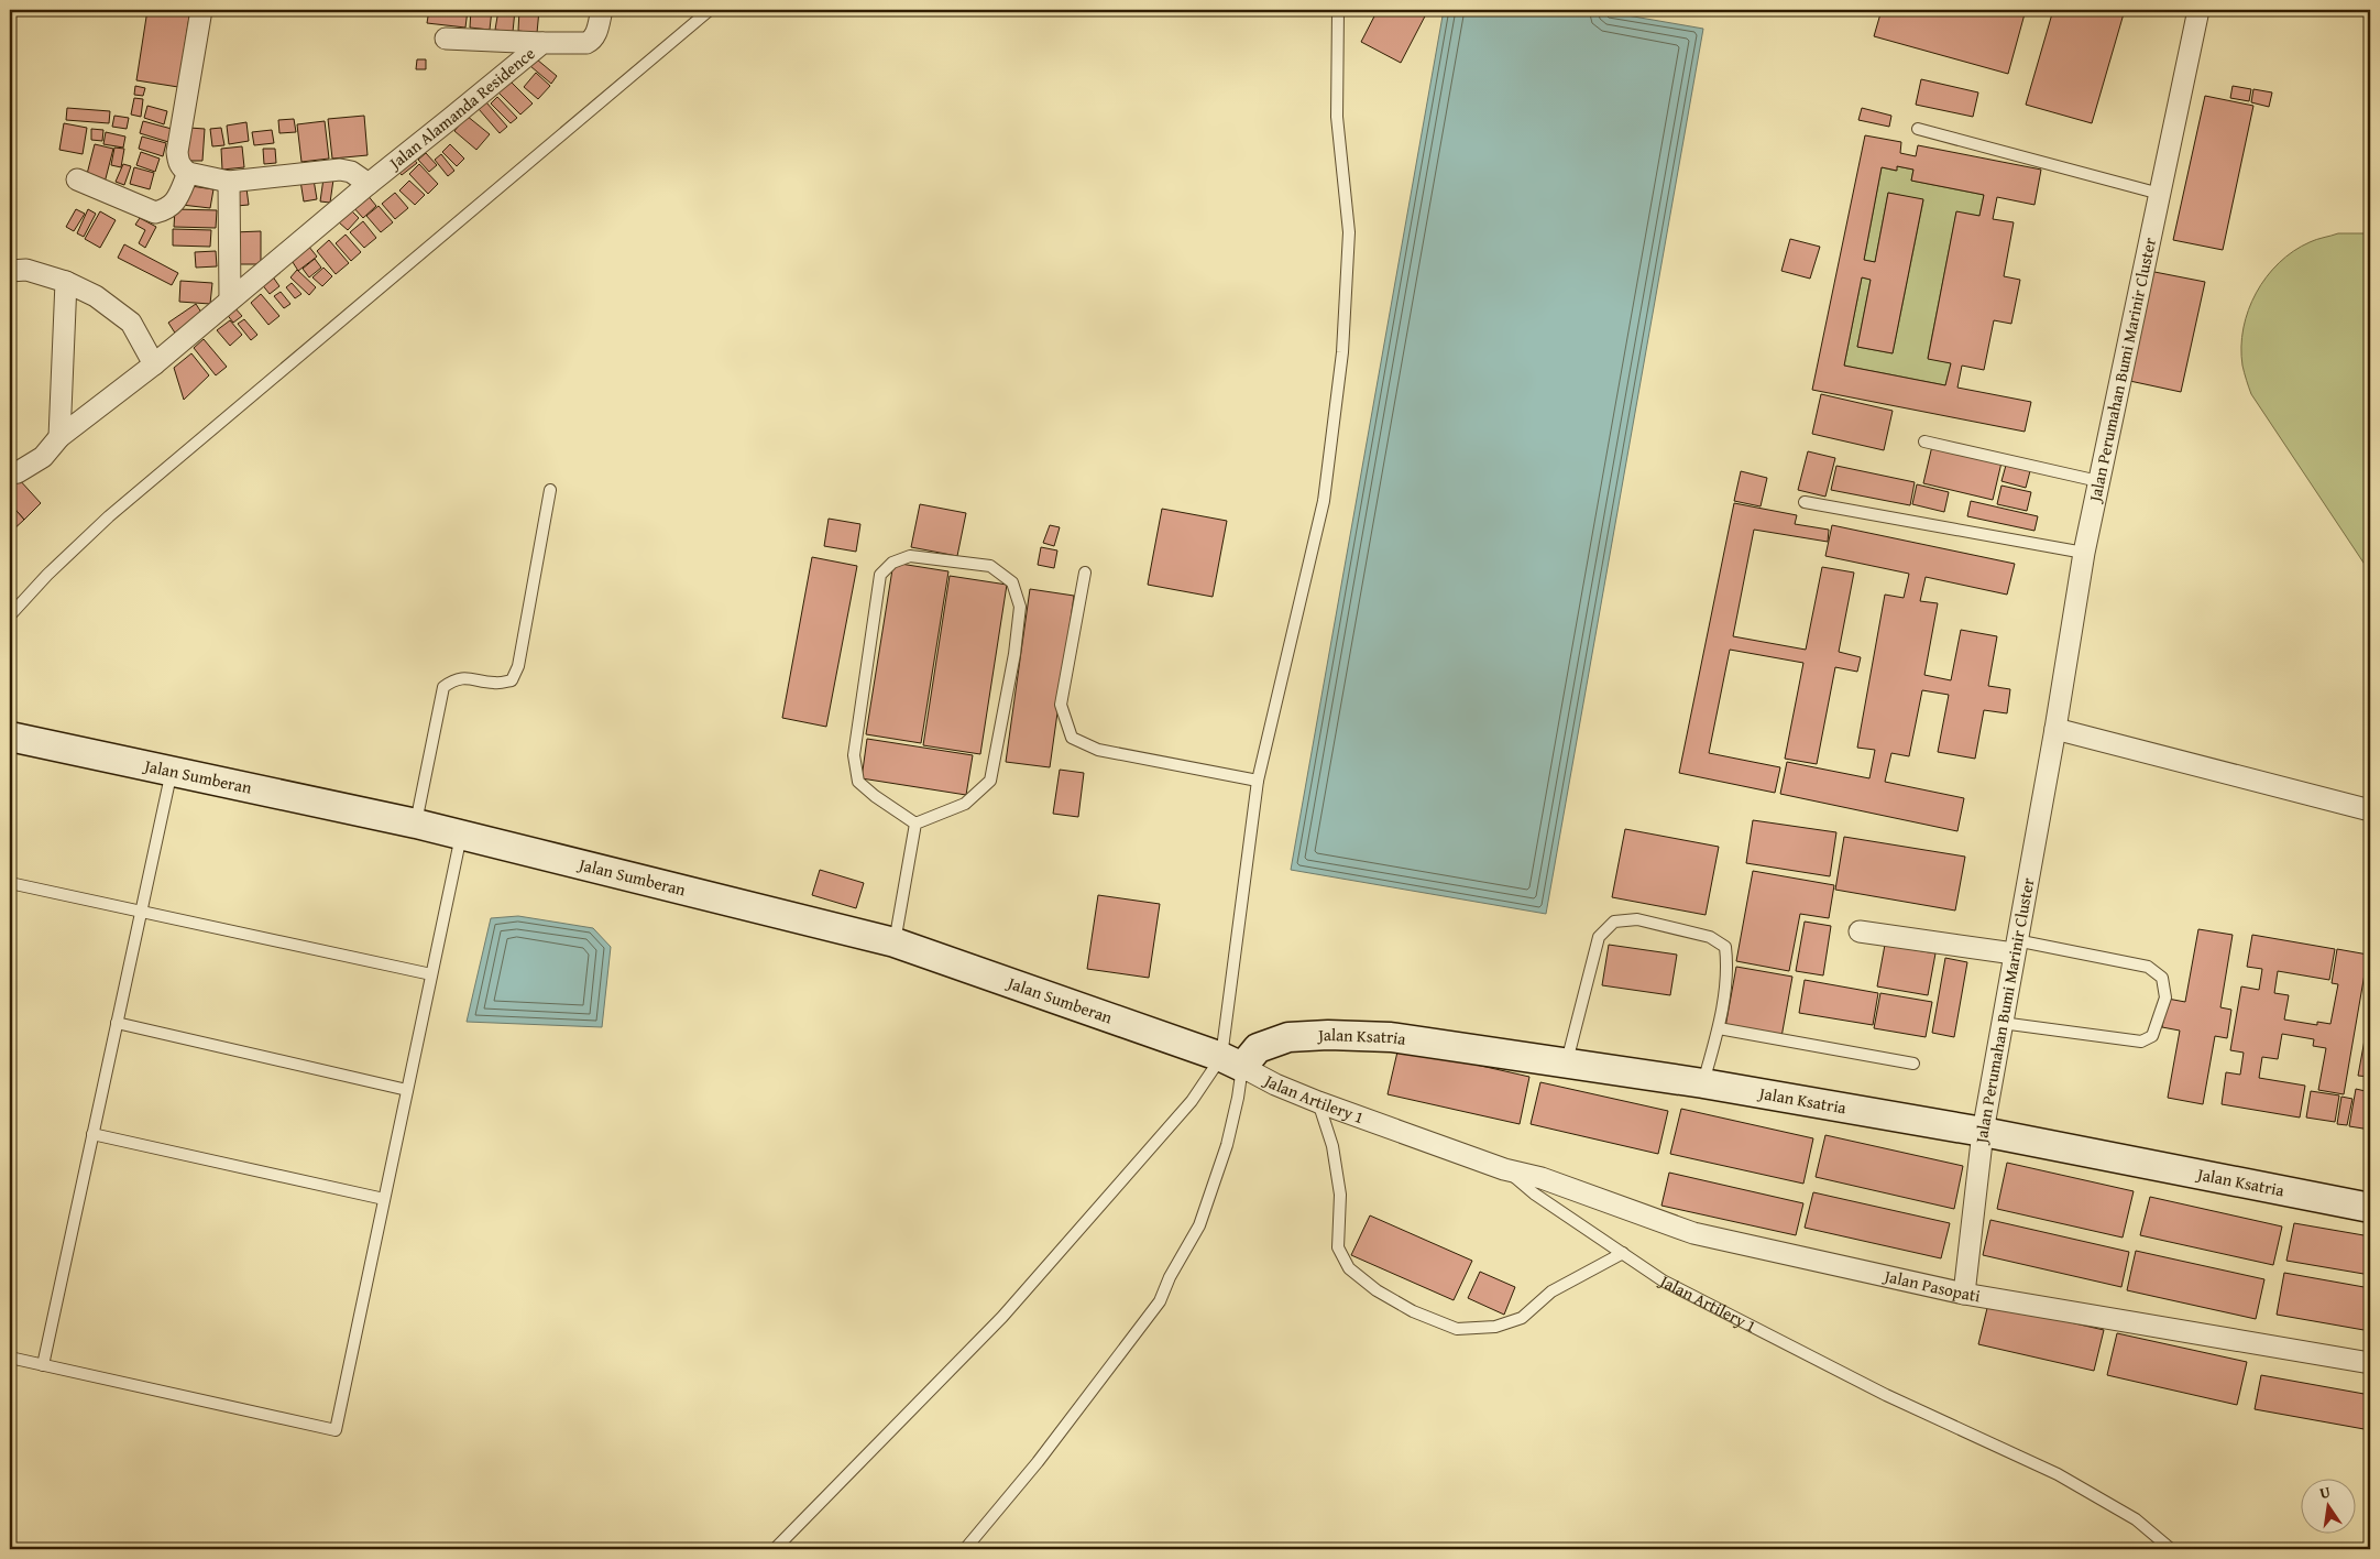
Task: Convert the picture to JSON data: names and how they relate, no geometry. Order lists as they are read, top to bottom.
{
  "streets": {
    "street": [
      "Jalan Alamanda Residence",
      "Jalan Perumahan Bumi Marinir Cluster",
      "Jalan Sumberan",
      "Jalan Ksatria",
      "Jalan Artilery 1",
      "Jalan Pasopati"
    ]
  },
  "crossings": [
    ["Jalan Perumahan Bumi Marinir Cluster", "Jalan Ksatria"],
    ["Jalan Perumahan Bumi Marinir Cluster", "Jalan Pasopati"],
    ["Jalan Sumberan", "Jalan Ksatria"],
    ["Jalan Sumberan", "Jalan Artilery 1"],
    ["Jalan Ksatria", "Jalan Artilery 1"],
    ["Jalan Artilery 1", "Jalan Pasopati"]
  ],
  "north": "top"
}
